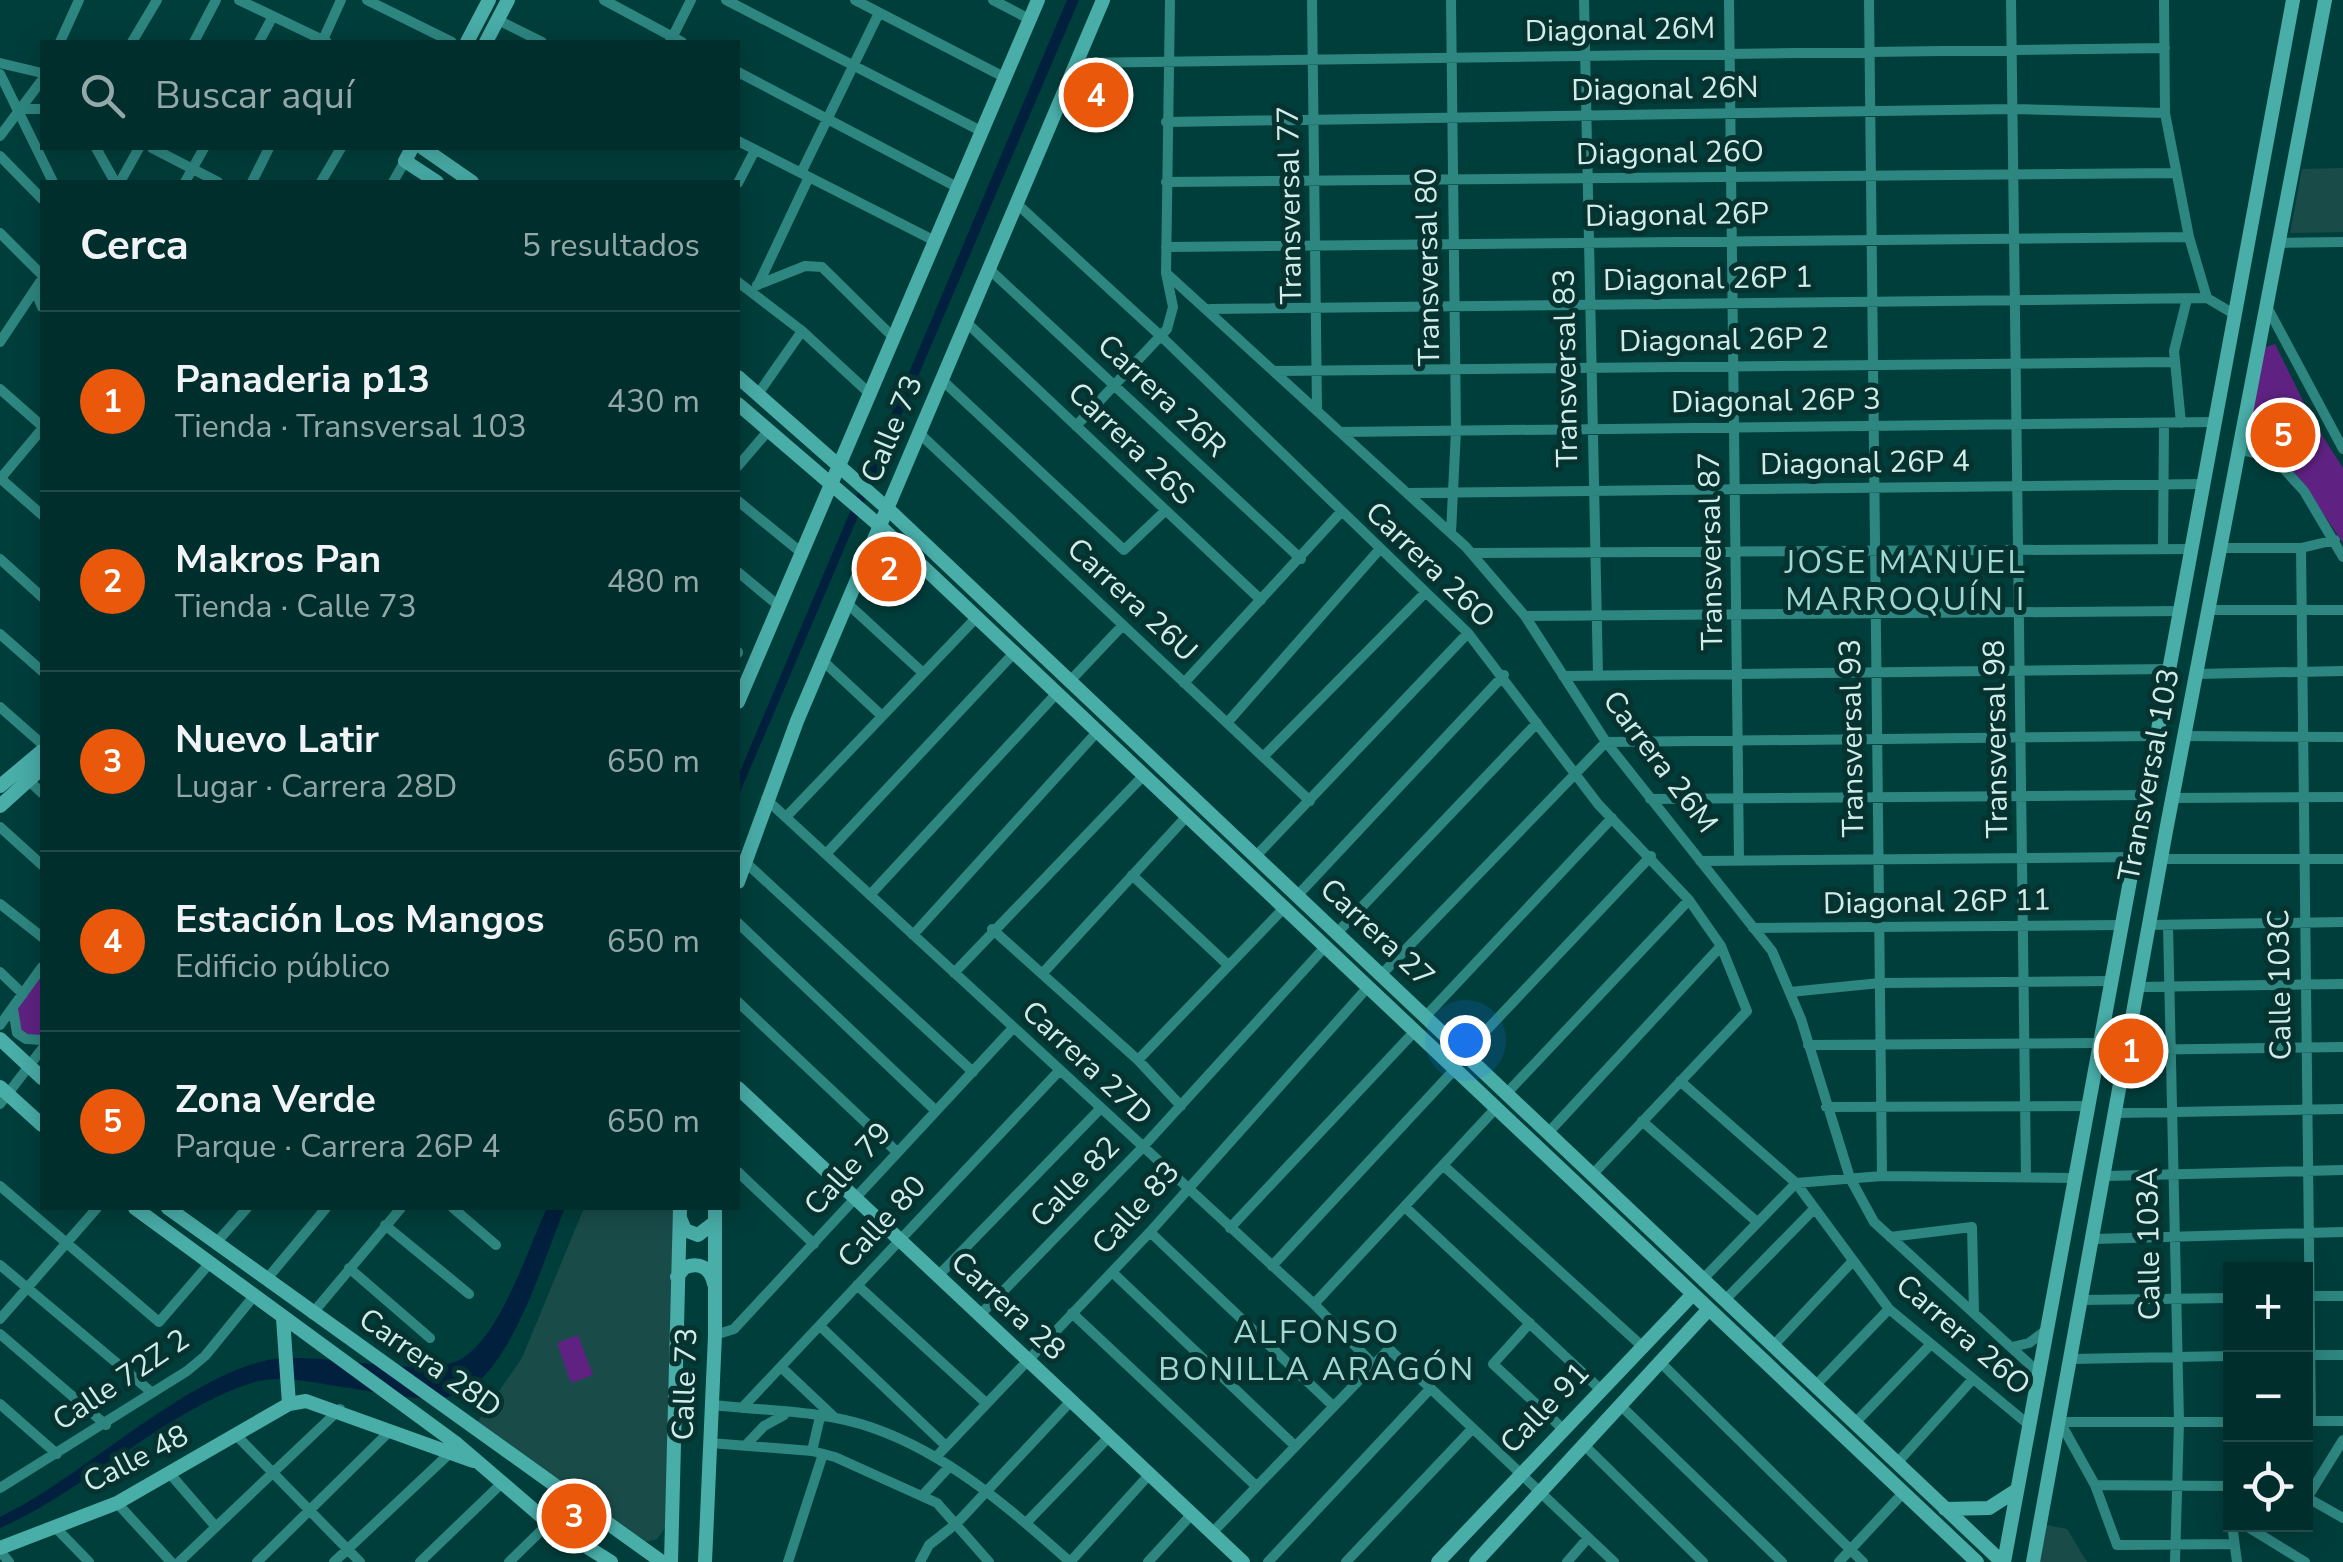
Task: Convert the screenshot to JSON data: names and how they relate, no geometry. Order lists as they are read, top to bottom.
{
  "streets": {
    "street": [
      "Diagonal 26M",
      "Diagonal 26N",
      "Diagonal 26O",
      "Transversal 77",
      "Diagonal 26P",
      "Transversal 80",
      "Diagonal 26P 1",
      "Diagonal 26P 2",
      "Transversal 83",
      "Carrera 26R",
      "Diagonal 26P 3",
      "Calle 73",
      "Carrera 26S",
      "Diagonal 26P 4",
      "Transversal 87",
      "Carrera 26O",
      "Carrera 26U",
      "Transversal 93",
      "Transversal 98",
      "Carrera 26M",
      "Transversal 103",
      "Diagonal 26P 11",
      "Carrera 27",
      "Calle 103C",
      "Carrera 27D",
      "Calle 79",
      "Calle 82",
      "Calle 83",
      "Calle 80",
      "Calle 103A",
      "Carrera 28",
      "Carrera 28D",
      "Calle 72Z 2",
      "Calle 91",
      "Calle 48"
    ]
  },
  "crossings": [
    ["Diagonal 26M", "Transversal 77"],
    ["Diagonal 26M", "Transversal 80"],
    ["Diagonal 26M", "Transversal 83"],
    ["Diagonal 26M", "Calle 73"],
    ["Diagonal 26M", "Transversal 87"],
    ["Diagonal 26M", "Transversal 93"],
    ["Diagonal 26M", "Transversal 98"],
    ["Diagonal 26N", "Transversal 77"],
    ["Diagonal 26N", "Transversal 80"],
    ["Diagonal 26N", "Transversal 83"],
    ["Diagonal 26N", "Transversal 87"],
    ["Diagonal 26N", "Transversal 93"],
    ["Diagonal 26N", "Transversal 98"],
    ["Diagonal 26O", "Transversal 77"],
    ["Diagonal 26O", "Transversal 80"],
    ["Diagonal 26O", "Transversal 83"],
    ["Diagonal 26O", "Transversal 87"],
    ["Diagonal 26O", "Transversal 93"],
    ["Diagonal 26O", "Transversal 98"],
    ["Transversal 77", "Diagonal 26P"],
    ["Transversal 77", "Diagonal 26P 1"],
    ["Transversal 77", "Diagonal 26P 2"],
    ["Transversal 77", "Carrera 26M"],
    ["Diagonal 26P", "Transversal 80"],
    ["Diagonal 26P", "Transversal 83"],
    ["Diagonal 26P", "Transversal 87"],
    ["Diagonal 26P", "Transversal 93"],
    ["Diagonal 26P", "Transversal 98"],
    ["Transversal 80", "Diagonal 26P 1"],
    ["Transversal 80", "Diagonal 26P 2"],
    ["Transversal 80", "Diagonal 26P 3"],
    ["Transversal 80", "Diagonal 26P 4"],
    ["Transversal 80", "Carrera 26M"],
    ["Diagonal 26P 1", "Transversal 83"],
    ["Diagonal 26P 1", "Transversal 87"],
    ["Diagonal 26P 1", "Transversal 93"],
    ["Diagonal 26P 1", "Transversal 98"],
    ["Diagonal 26P 1", "Carrera 26M"],
    ["Diagonal 26P 2", "Transversal 83"],
    ["Diagonal 26P 2", "Transversal 87"],
    ["Diagonal 26P 2", "Transversal 93"],
    ["Diagonal 26P 2", "Transversal 98"],
    ["Diagonal 26P 2", "Carrera 26M"],
    ["Transversal 83", "Diagonal 26P 3"],
    ["Transversal 83", "Diagonal 26P 4"],
    ["Carrera 26R", "Calle 73"],
    ["Diagonal 26P 3", "Transversal 87"],
    ["Diagonal 26P 3", "Transversal 93"],
    ["Diagonal 26P 3", "Transversal 98"],
    ["Diagonal 26P 3", "Carrera 26M"],
    ["Diagonal 26P 3", "Transversal 103"],
    ["Calle 73", "Carrera 26S"],
    ["Calle 73", "Carrera 26O"],
    ["Calle 73", "Carrera 26U"],
    ["Calle 73", "Carrera 27"],
    ["Calle 73", "Carrera 27D"],
    ["Calle 73", "Calle 79"],
    ["Diagonal 26P 4", "Transversal 87"],
    ["Diagonal 26P 4", "Transversal 93"],
    ["Diagonal 26P 4", "Transversal 98"],
    ["Diagonal 26P 4", "Carrera 26M"],
    ["Diagonal 26P 4", "Transversal 103"],
    ["Carrera 26O", "Transversal 103"],
    ["Transversal 93", "Diagonal 26P 11"],
    ["Transversal 98", "Diagonal 26P 11"],
    ["Carrera 26M", "Transversal 103"],
    ["Carrera 26M", "Diagonal 26P 11"],
    ["Transversal 103", "Diagonal 26P 11"],
    ["Transversal 103", "Carrera 27"],
    ["Carrera 27", "Calle 82"],
    ["Carrera 27", "Calle 83"],
    ["Carrera 27", "Calle 91"],
    ["Carrera 27D", "Calle 79"],
    ["Carrera 27D", "Calle 82"],
    ["Carrera 27D", "Calle 83"],
    ["Carrera 27D", "Calle 80"],
    ["Calle 79", "Carrera 28"],
    ["Calle 82", "Carrera 28"],
    ["Calle 83", "Carrera 28"],
    ["Calle 80", "Carrera 28"],
    ["Carrera 28D", "Calle 72Z 2"],
    ["Carrera 28D", "Calle 48"]
  ],
  "districts": ["JOSE MANUEL MARROQUÍN I", "ALFONSO BONILLA ARAGÓN"],
  "page": {
    "search": "Buscar aquí",
    "pins": [
      "4",
      "5",
      "2",
      "1",
      "3"
    ],
    "heading": ["Cerca", "5 resultados"],
    "list": [
      {
        "mark": "1",
        "name": "Panaderia p13",
        "note": "Tienda · Transversal 103",
        "value": "430 m"
      },
      {
        "mark": "2",
        "name": "Makros Pan",
        "note": "Tienda · Calle 73",
        "value": "480 m"
      },
      {
        "mark": "3",
        "name": "Nuevo Latir",
        "note": "Lugar · Carrera 28D",
        "value": "650 m"
      },
      {
        "mark": "4",
        "name": "Estación Los Mangos",
        "note": "Edificio público",
        "value": "650 m"
      },
      {
        "mark": "5",
        "name": "Zona Verde",
        "note": "Parque · Carrera 26P 4",
        "value": "650 m"
      }
    ],
    "map_buttons": ["+", "−"]
  }
}
